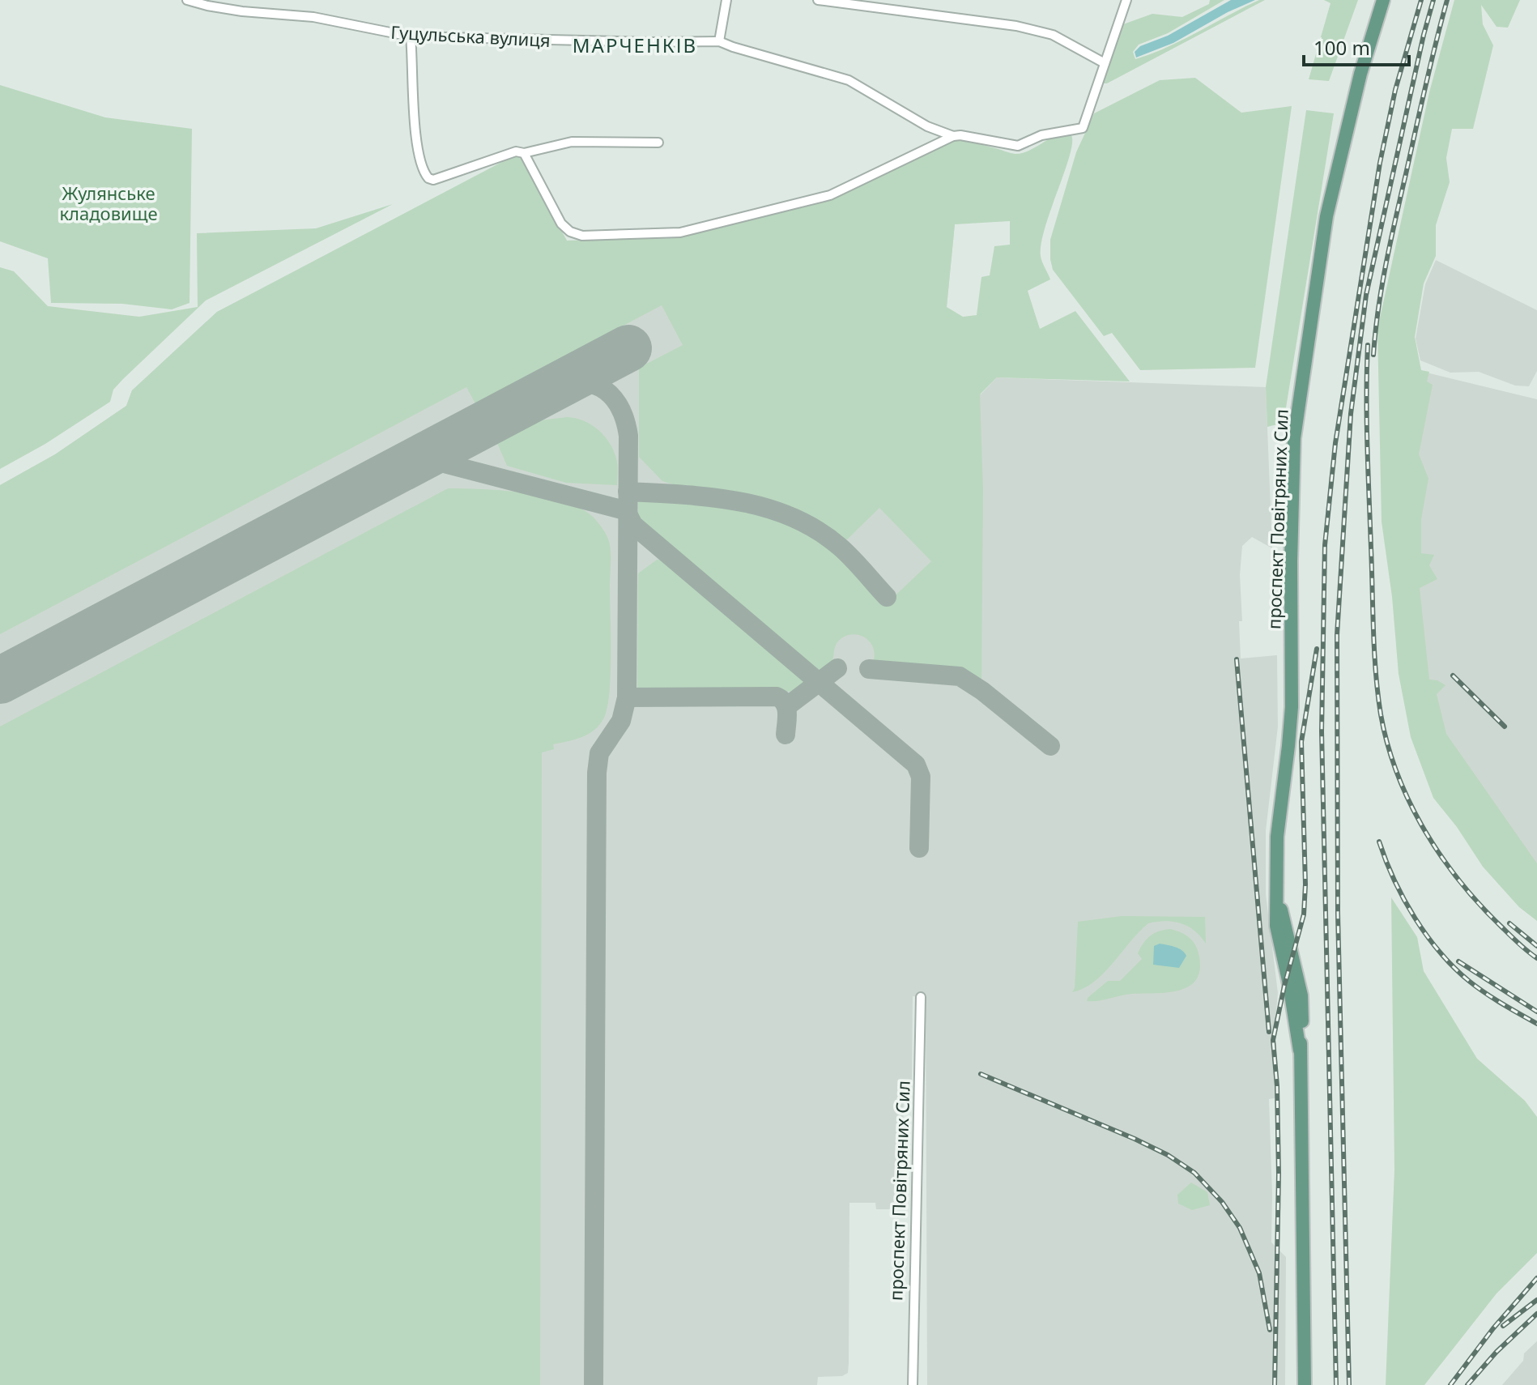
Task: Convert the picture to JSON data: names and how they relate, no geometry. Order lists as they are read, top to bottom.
{
  "streets": {
    "main road": ["проспект Повітряних Сил"],
    "street": ["Гуцульська вулиця"]
  },
  "districts": ["МАРЧЕНКІВ"],
  "parks": ["Жулянське кладовище"],
  "scale_bar": "100 m"
}
